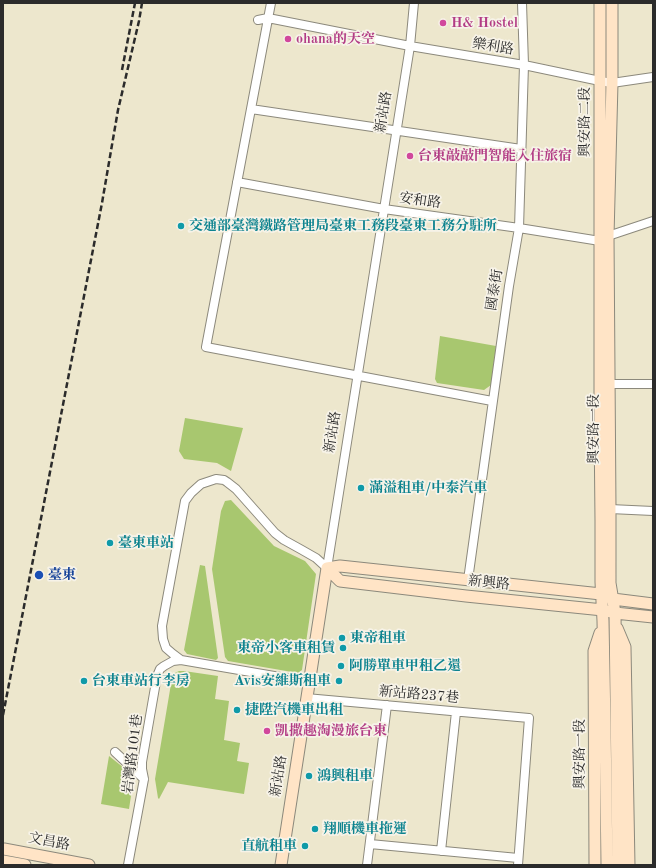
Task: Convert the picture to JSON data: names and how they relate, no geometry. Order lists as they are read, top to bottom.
{
  "streets": {
    "street": [
      "樂利路",
      "新站路",
      "興安路二段",
      "安和路",
      "國泰街",
      "興安路一段",
      "新興路",
      "新站路237巷",
      "岩灣路101巷",
      "文昌路"
    ]
  },
  "crossings": [
    ["樂利路", "新站路"],
    ["樂利路", "興安路二段"],
    ["樂利路", "國泰街"],
    ["新站路", "安和路"],
    ["新站路", "新興路"],
    ["新站路", "新站路237巷"],
    ["興安路二段", "安和路"],
    ["興安路二段", "興安路一段"],
    ["安和路", "國泰街"],
    ["安和路", "興安路一段"],
    ["國泰街", "新興路"],
    ["興安路一段", "新興路"],
    ["新興路", "岩灣路101巷"]
  ],
  "places": [
    "H& Hostel",
    "ohana的天空",
    "台東敲敲門智能入住旅宿",
    "交通部臺灣鐵路管理局臺東工務段臺東工務分駐所",
    "滿溢租車/中泰汽車",
    "臺東車站",
    "臺東",
    "東帝租車",
    "東帝小客車租賃",
    "阿勝單車甲租乙還",
    "台東車站行李房",
    "Avis安維斯租車",
    "捷陞汽機車出租",
    "凱撒趣淘漫旅台東",
    "鴻興租車",
    "翔順機車拖運",
    "直航租車"
  ]
}
